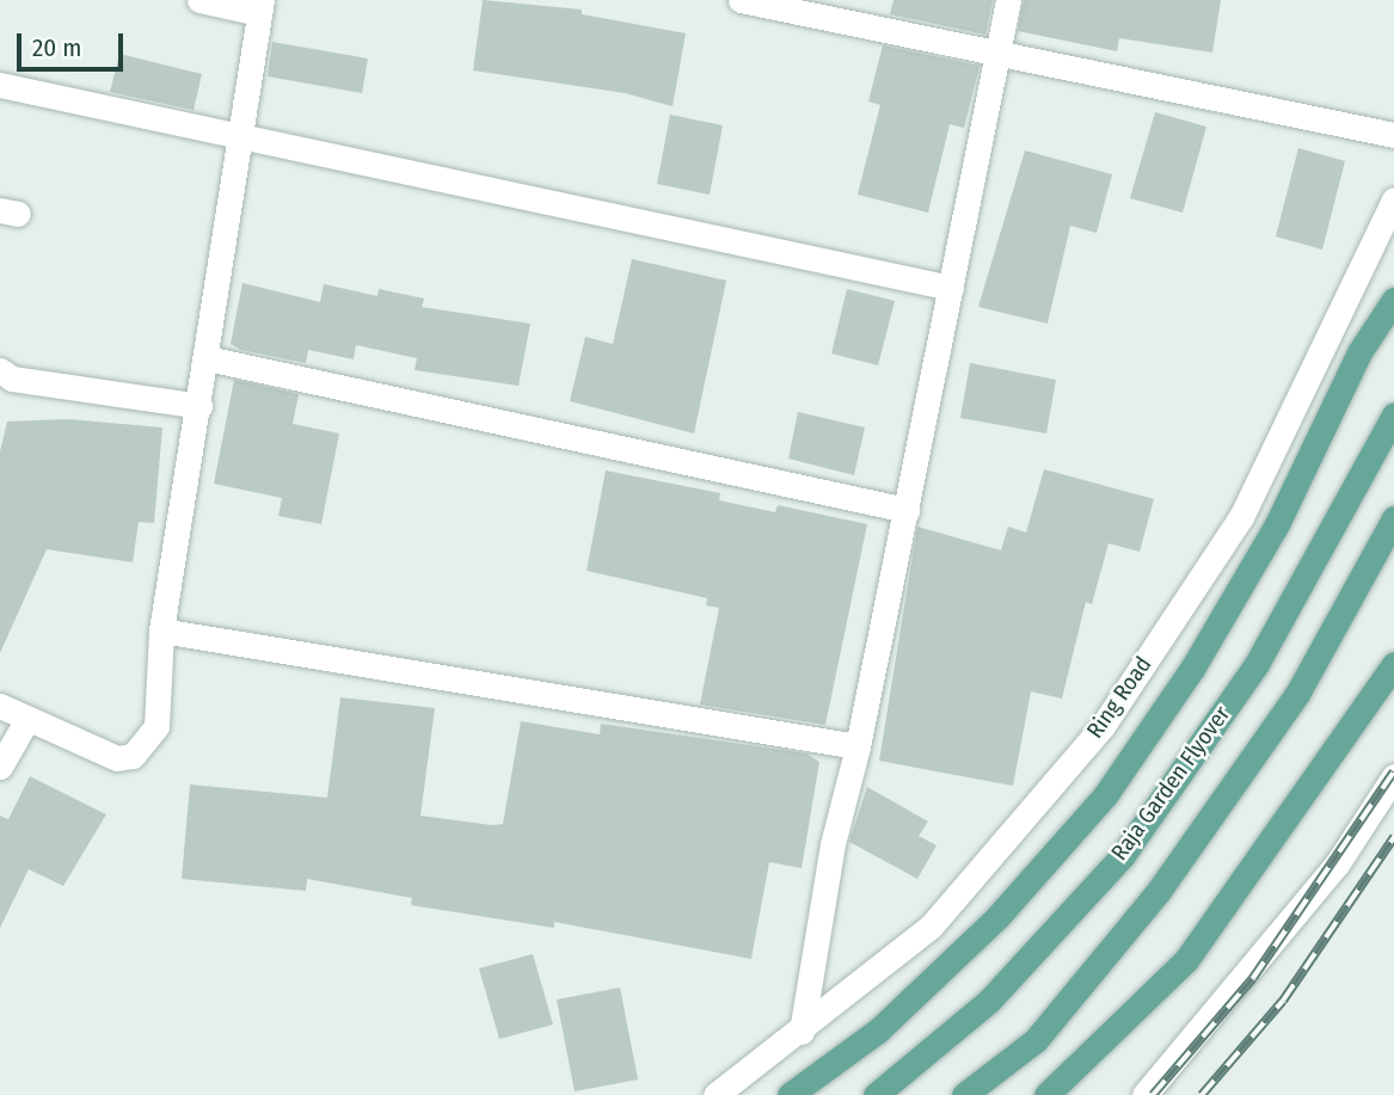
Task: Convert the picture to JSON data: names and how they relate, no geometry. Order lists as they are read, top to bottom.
{
  "streets": {
    "main road": ["Raja Garden Flyover"],
    "street": ["Ring Road"]
  },
  "scale_bar": "20 m"
}
